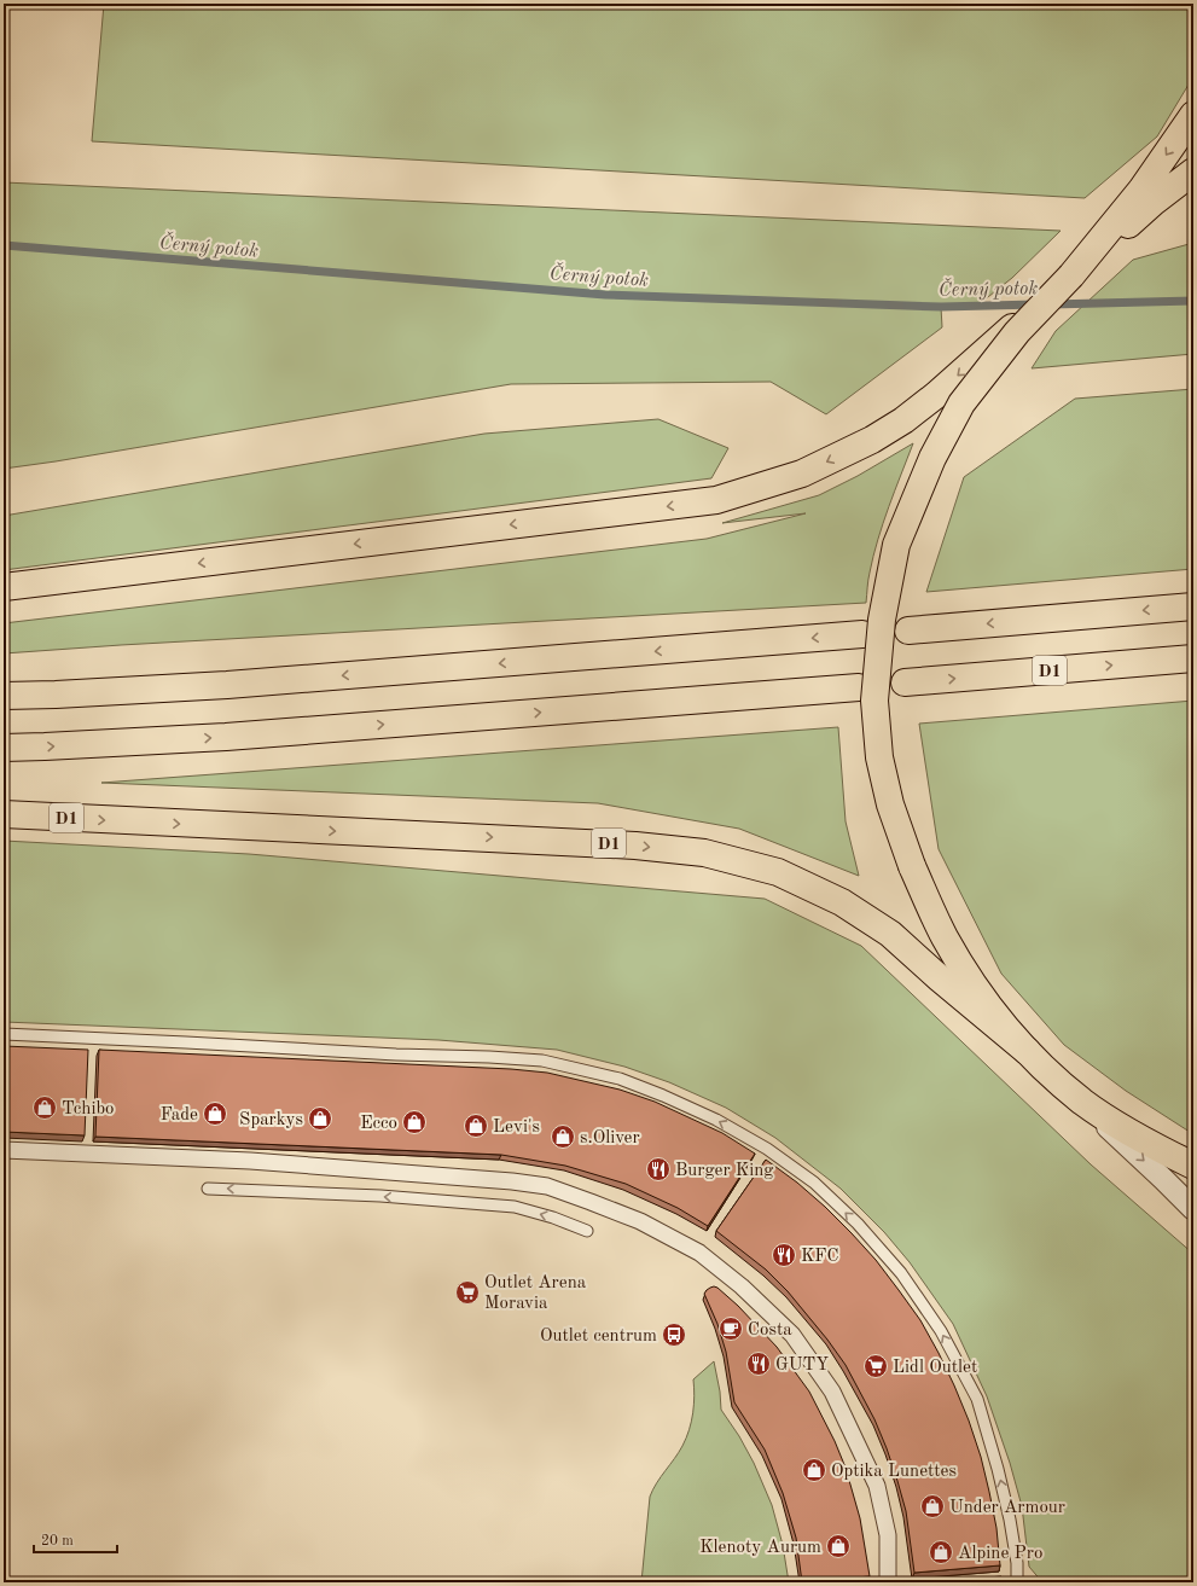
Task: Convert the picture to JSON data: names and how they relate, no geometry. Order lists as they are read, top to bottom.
{
  "streets": {
    "highway": ["D1"]
  },
  "water": ["Černý potok"],
  "places": {
    "shop": [
      "Tchibo",
      "Fade",
      "Sparkys",
      "Ecco",
      "Levi's",
      "s.Oliver",
      "Optika Lunettes",
      "Under Armour",
      "Klenoty Aurum",
      "Alpine Pro"
    ],
    "restaurant": ["Burger King", "KFC", "GUTY"],
    "supermarket": ["Outlet Arena Moravia", "Lidl Outlet"],
    "cafe": ["Costa"],
    "bus stop": ["Outlet centrum"]
  },
  "scale_bar": "20 m"
}
